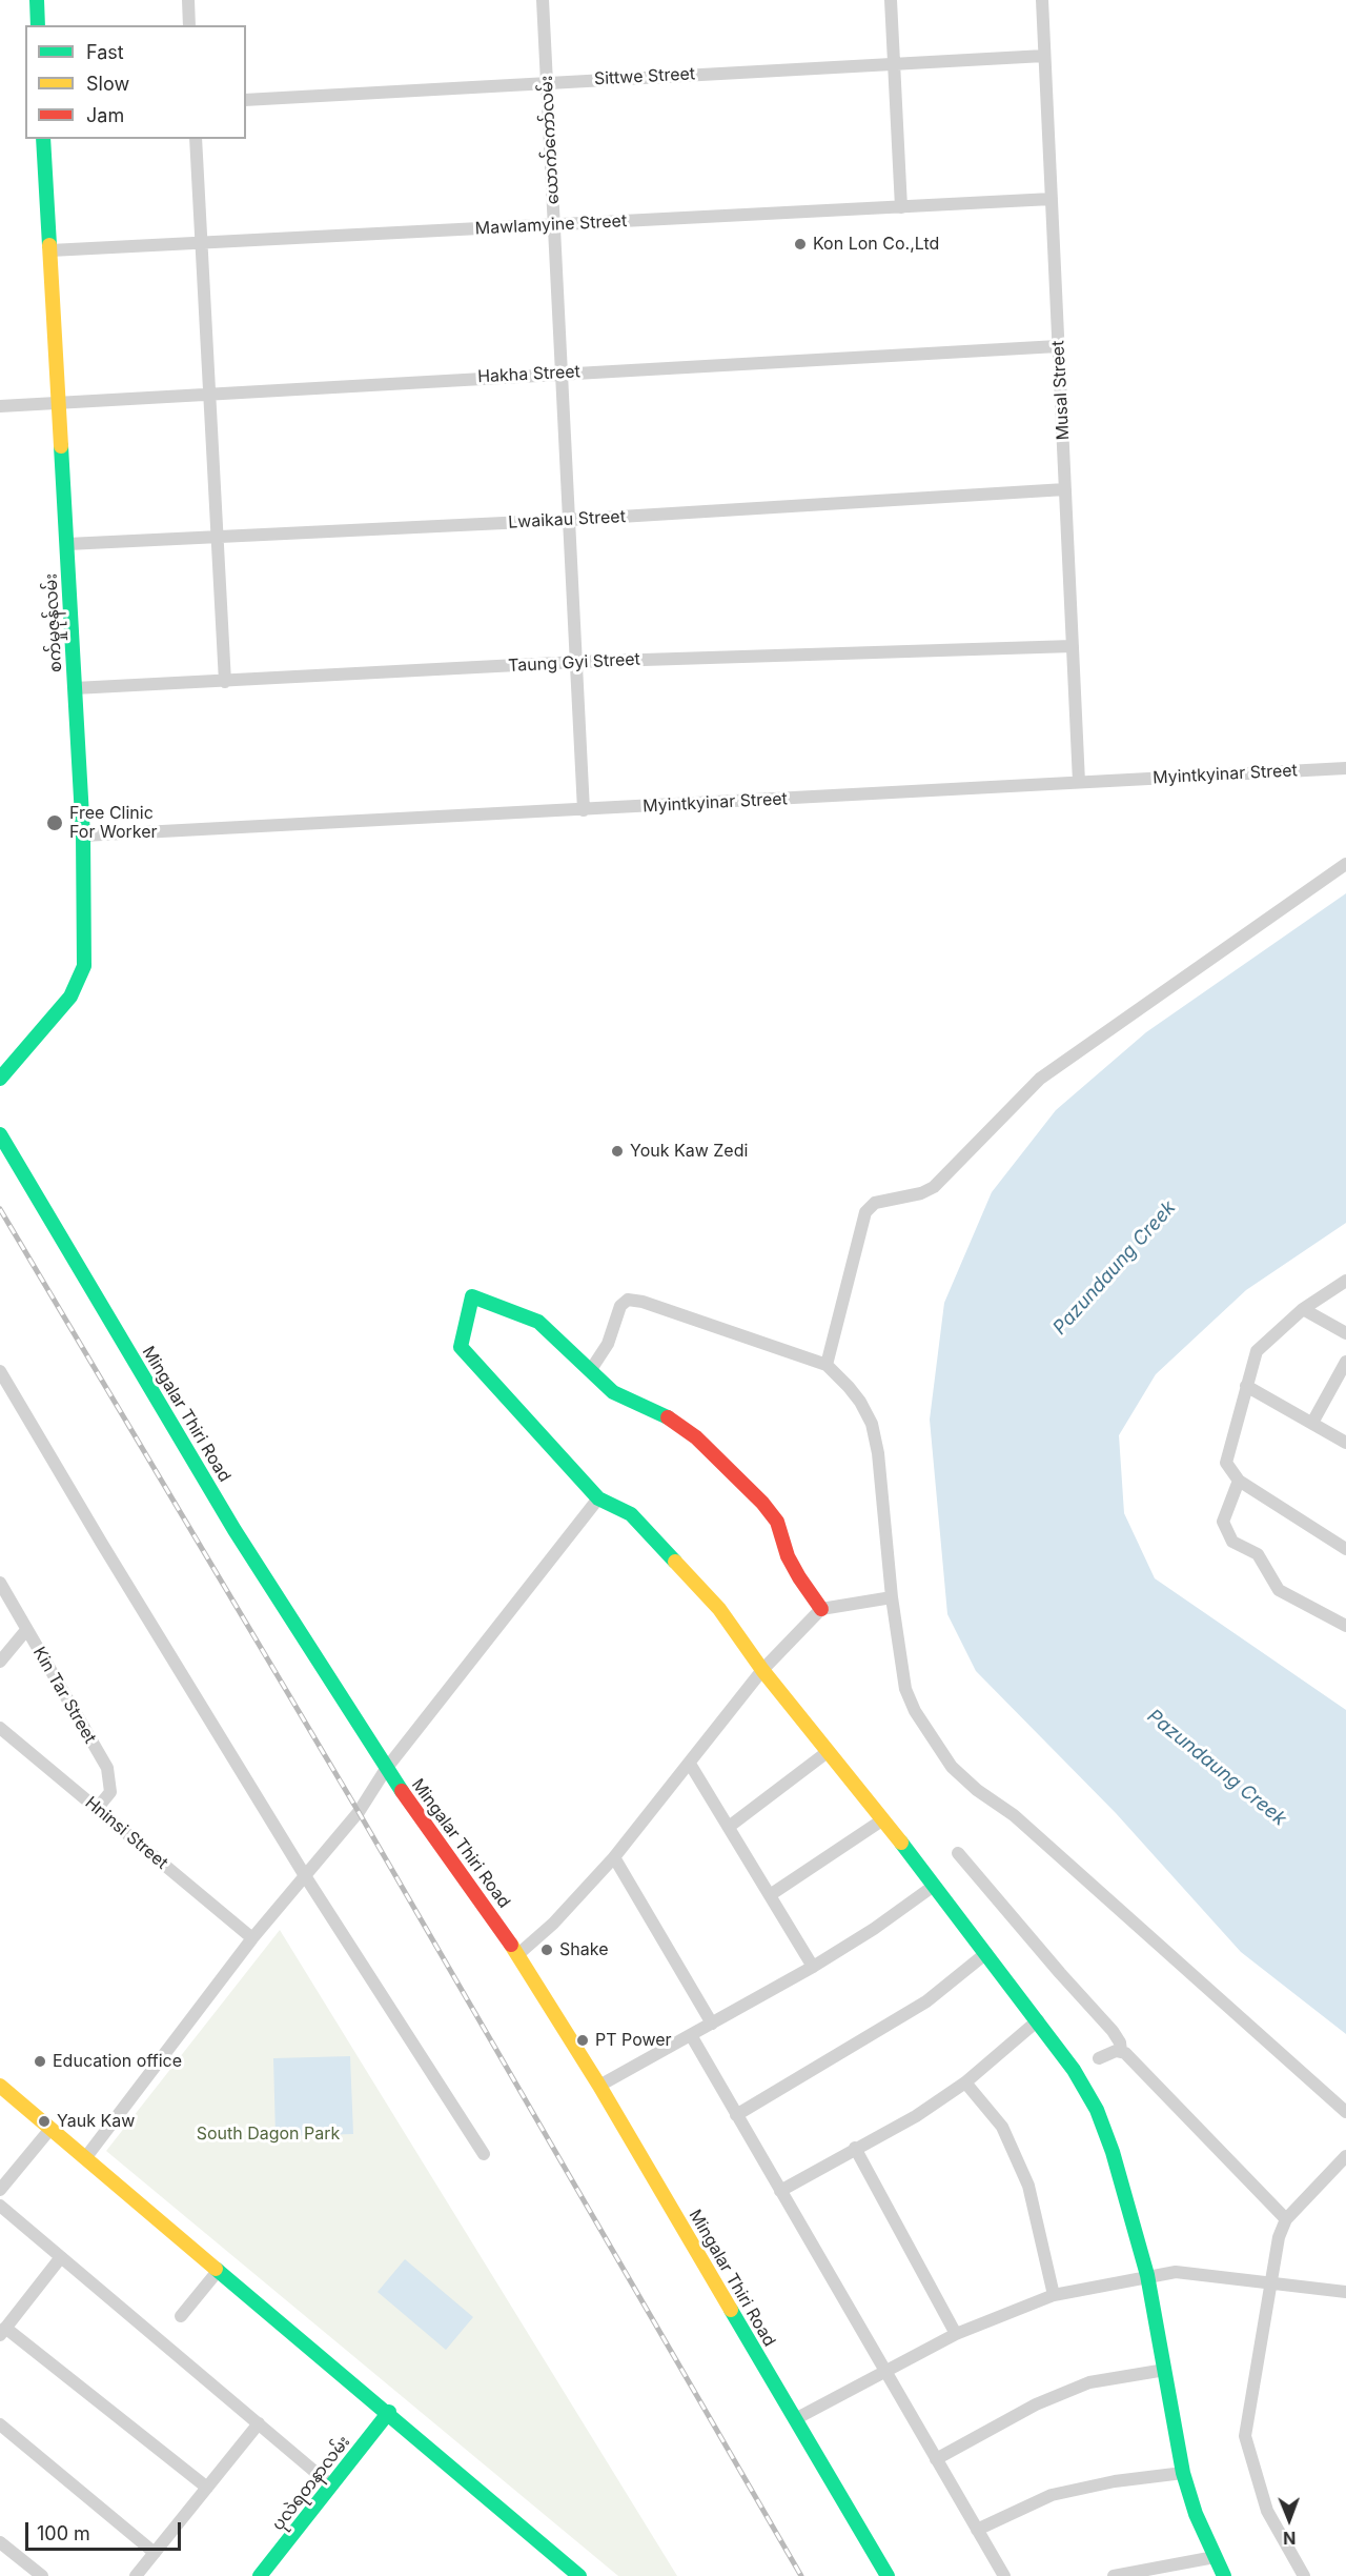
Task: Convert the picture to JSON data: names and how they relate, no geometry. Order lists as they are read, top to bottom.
{
  "streets": {
    "street": [
      "Sittwe Street",
      "ယောက်ကော်လမ်း",
      "Mawlamyine Street",
      "Hakha Street",
      "Musal Street",
      "Lwaikau Street",
      "စက်မှုဇုန်လမ်း",
      "Taung Gyi Street",
      "Myintkyinar Street",
      "Mingalar Thiri Road",
      "Kin Tar Street",
      "Hninsi Street",
      "ပုလဲရတနာလမ်း"
    ]
  },
  "crossings": [
    ["Sittwe Street", "ယောက်ကော်လမ်း"],
    ["Sittwe Street", "Musal Street"],
    ["ယောက်ကော်လမ်း", "Mawlamyine Street"],
    ["ယောက်ကော်လမ်း", "Hakha Street"],
    ["ယောက်ကော်လမ်း", "Lwaikau Street"],
    ["ယောက်ကော်လမ်း", "Taung Gyi Street"],
    ["ယောက်ကော်လမ်း", "Myintkyinar Street"],
    ["Mawlamyine Street", "Musal Street"],
    ["Mawlamyine Street", "စက်မှုဇုန်လမ်း"],
    ["Hakha Street", "Musal Street"],
    ["Hakha Street", "စက်မှုဇုန်လမ်း"],
    ["Musal Street", "Lwaikau Street"],
    ["Musal Street", "Taung Gyi Street"],
    ["Musal Street", "Myintkyinar Street"],
    ["Lwaikau Street", "စက်မှုဇုန်လမ်း"],
    ["စက်မှုဇုန်လမ်း", "Taung Gyi Street"],
    ["စက်မှုဇုန်လမ်း", "Myintkyinar Street"],
    ["Kin Tar Street", "Hninsi Street"]
  ],
  "water": ["Pazundaung Creek"],
  "parks": ["South Dagon Park"],
  "places": [
    "Kon Lon Co.,Ltd",
    "Free Clinic For Worker",
    "Youk Kaw Zedi",
    "Shake",
    "PT Power",
    "Education office",
    "Yauk Kaw"
  ],
  "legend": ["Fast", "Slow", "Jam"],
  "scale_bar": "100 m",
  "north": "bottom"
}
